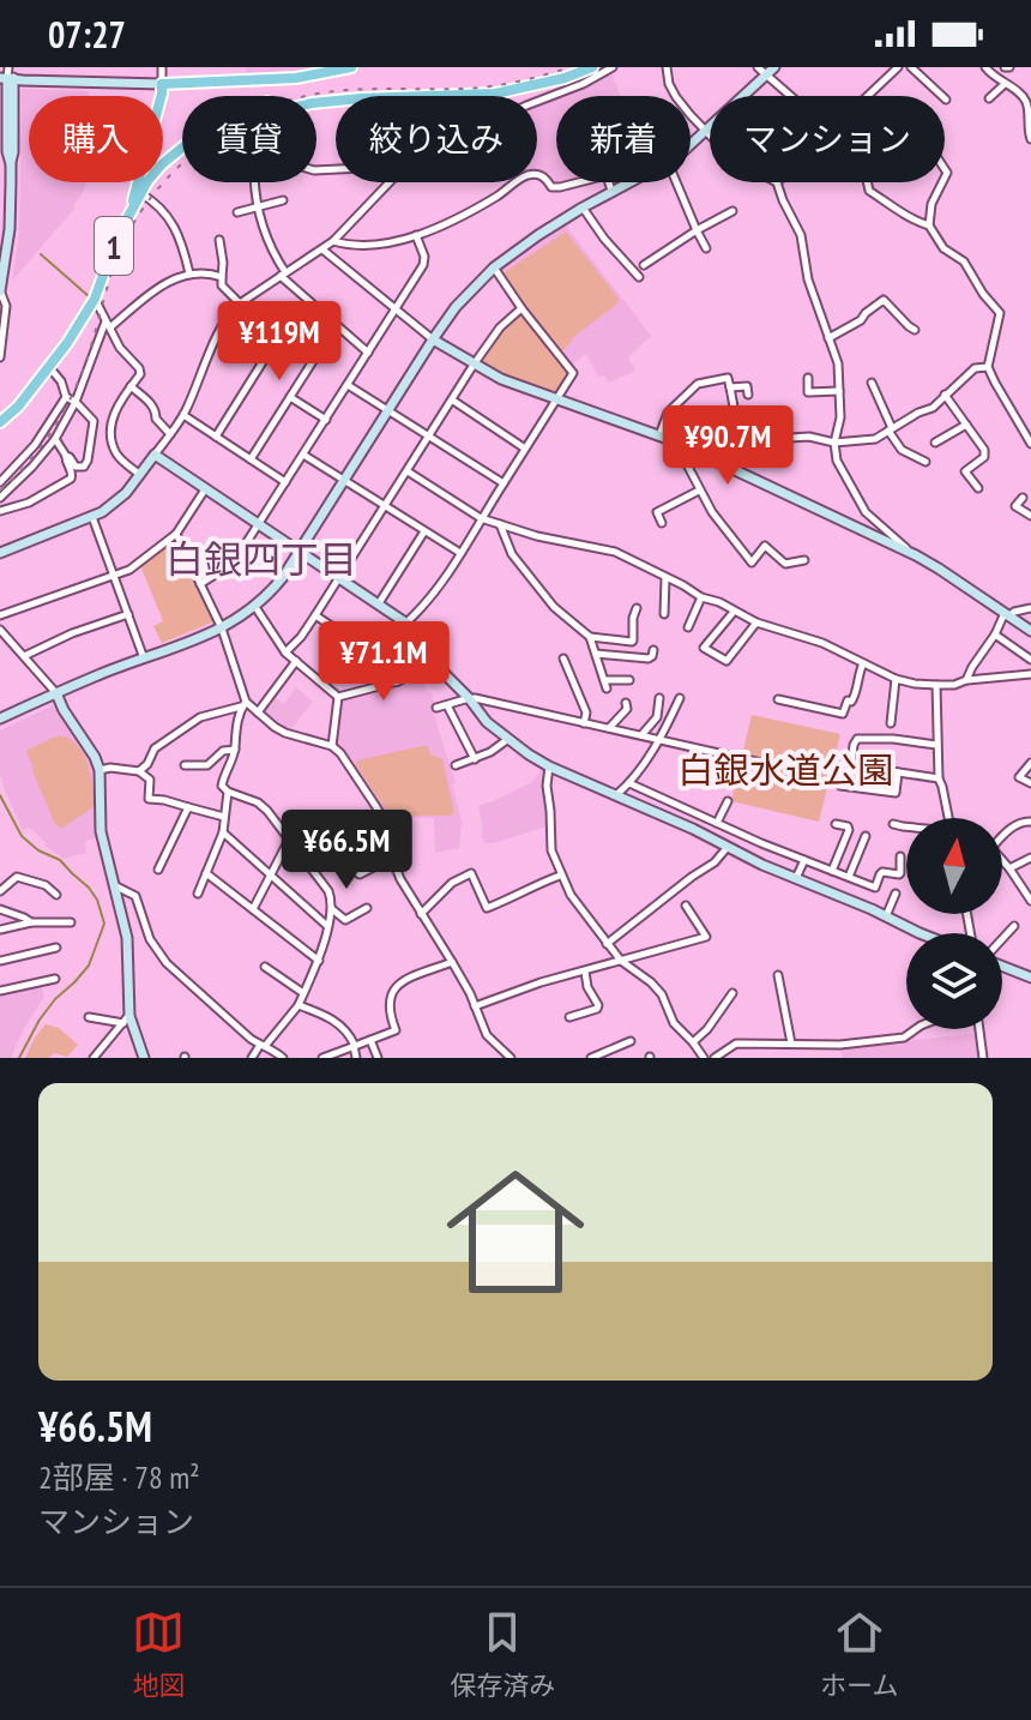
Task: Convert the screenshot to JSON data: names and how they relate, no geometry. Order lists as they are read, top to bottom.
{
  "streets": {
    "main road": ["1"]
  },
  "districts": ["白銀四丁目"],
  "parks": ["白銀水道公園"],
  "north": "top",
  "page": {
    "status": "07:27",
    "chip": [
      "購入",
      "賃貸",
      "絞り込み",
      "新着",
      "マンション"
    ],
    "price": [
      "¥119M",
      "¥90.7M",
      "¥71.1M",
      "¥66.5M"
    ],
    "list": [
      {
        "name": "¥66.5M",
        "note": "2部屋 · 78 m² · マンション"
      }
    ],
    "tabs": ["地図", "保存済み", "ホーム"]
  }
}
